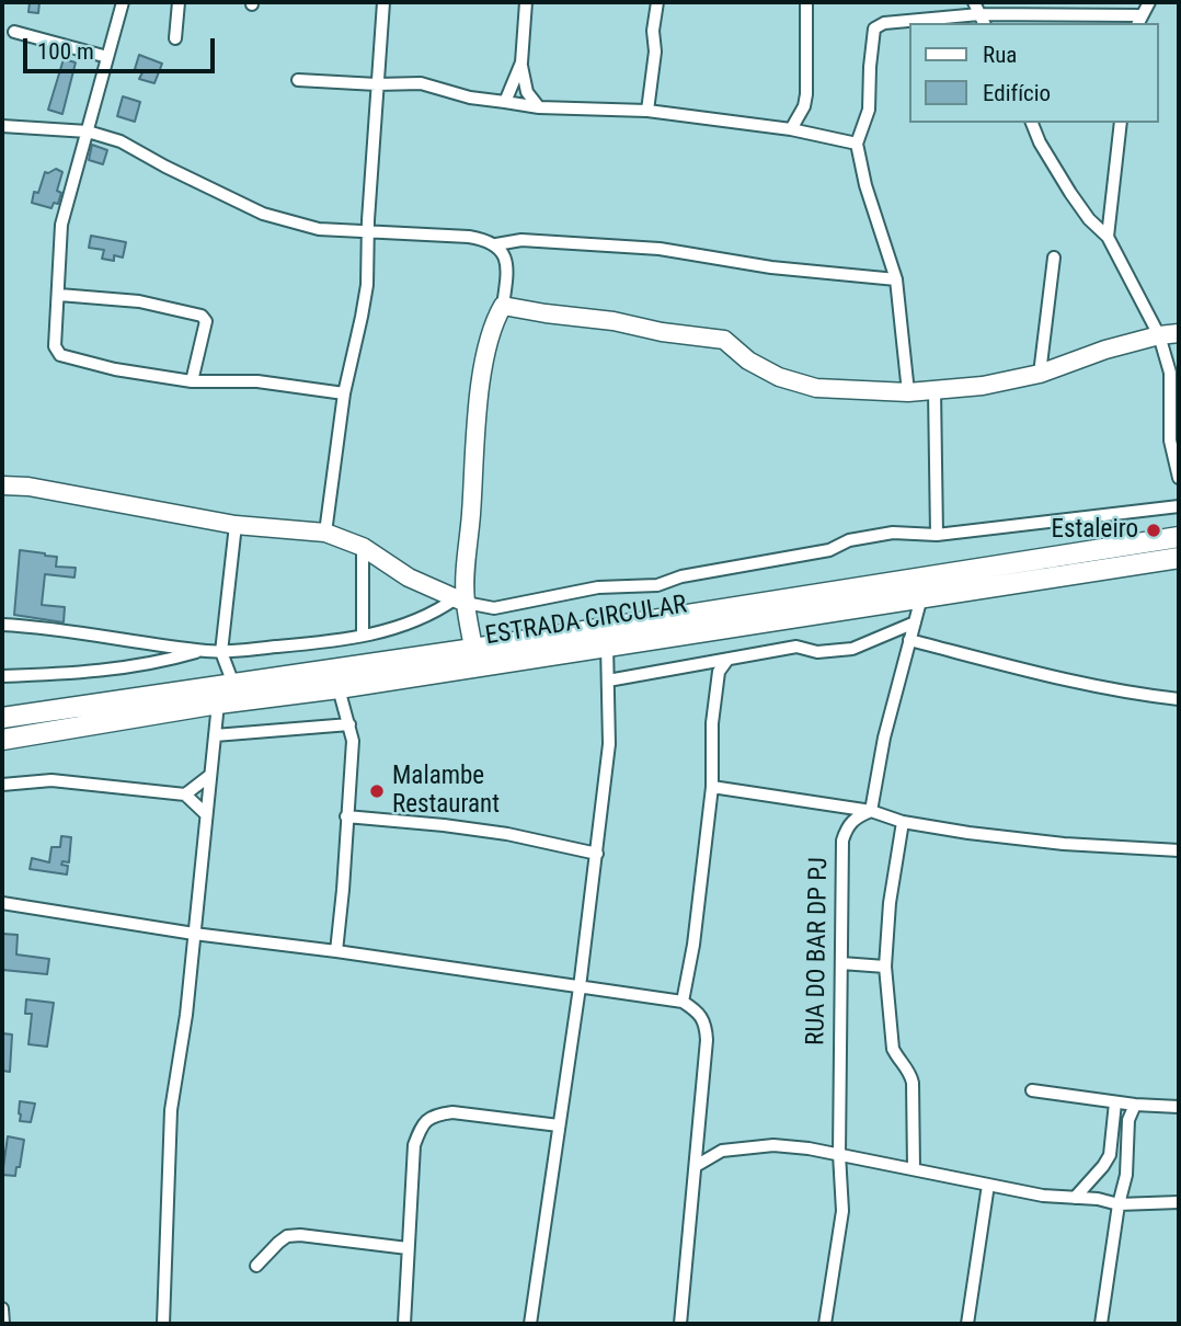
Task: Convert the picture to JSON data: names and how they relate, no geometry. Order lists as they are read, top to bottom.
{
  "streets": {
    "main road": ["ESTRADA CIRCULAR"],
    "street": ["RUA DO BAR DP PJ"]
  },
  "places": ["Estaleiro", "Malambe Restaurant"],
  "legend": ["Rua", "Edifício"],
  "scale_bar": "100 m"
}
